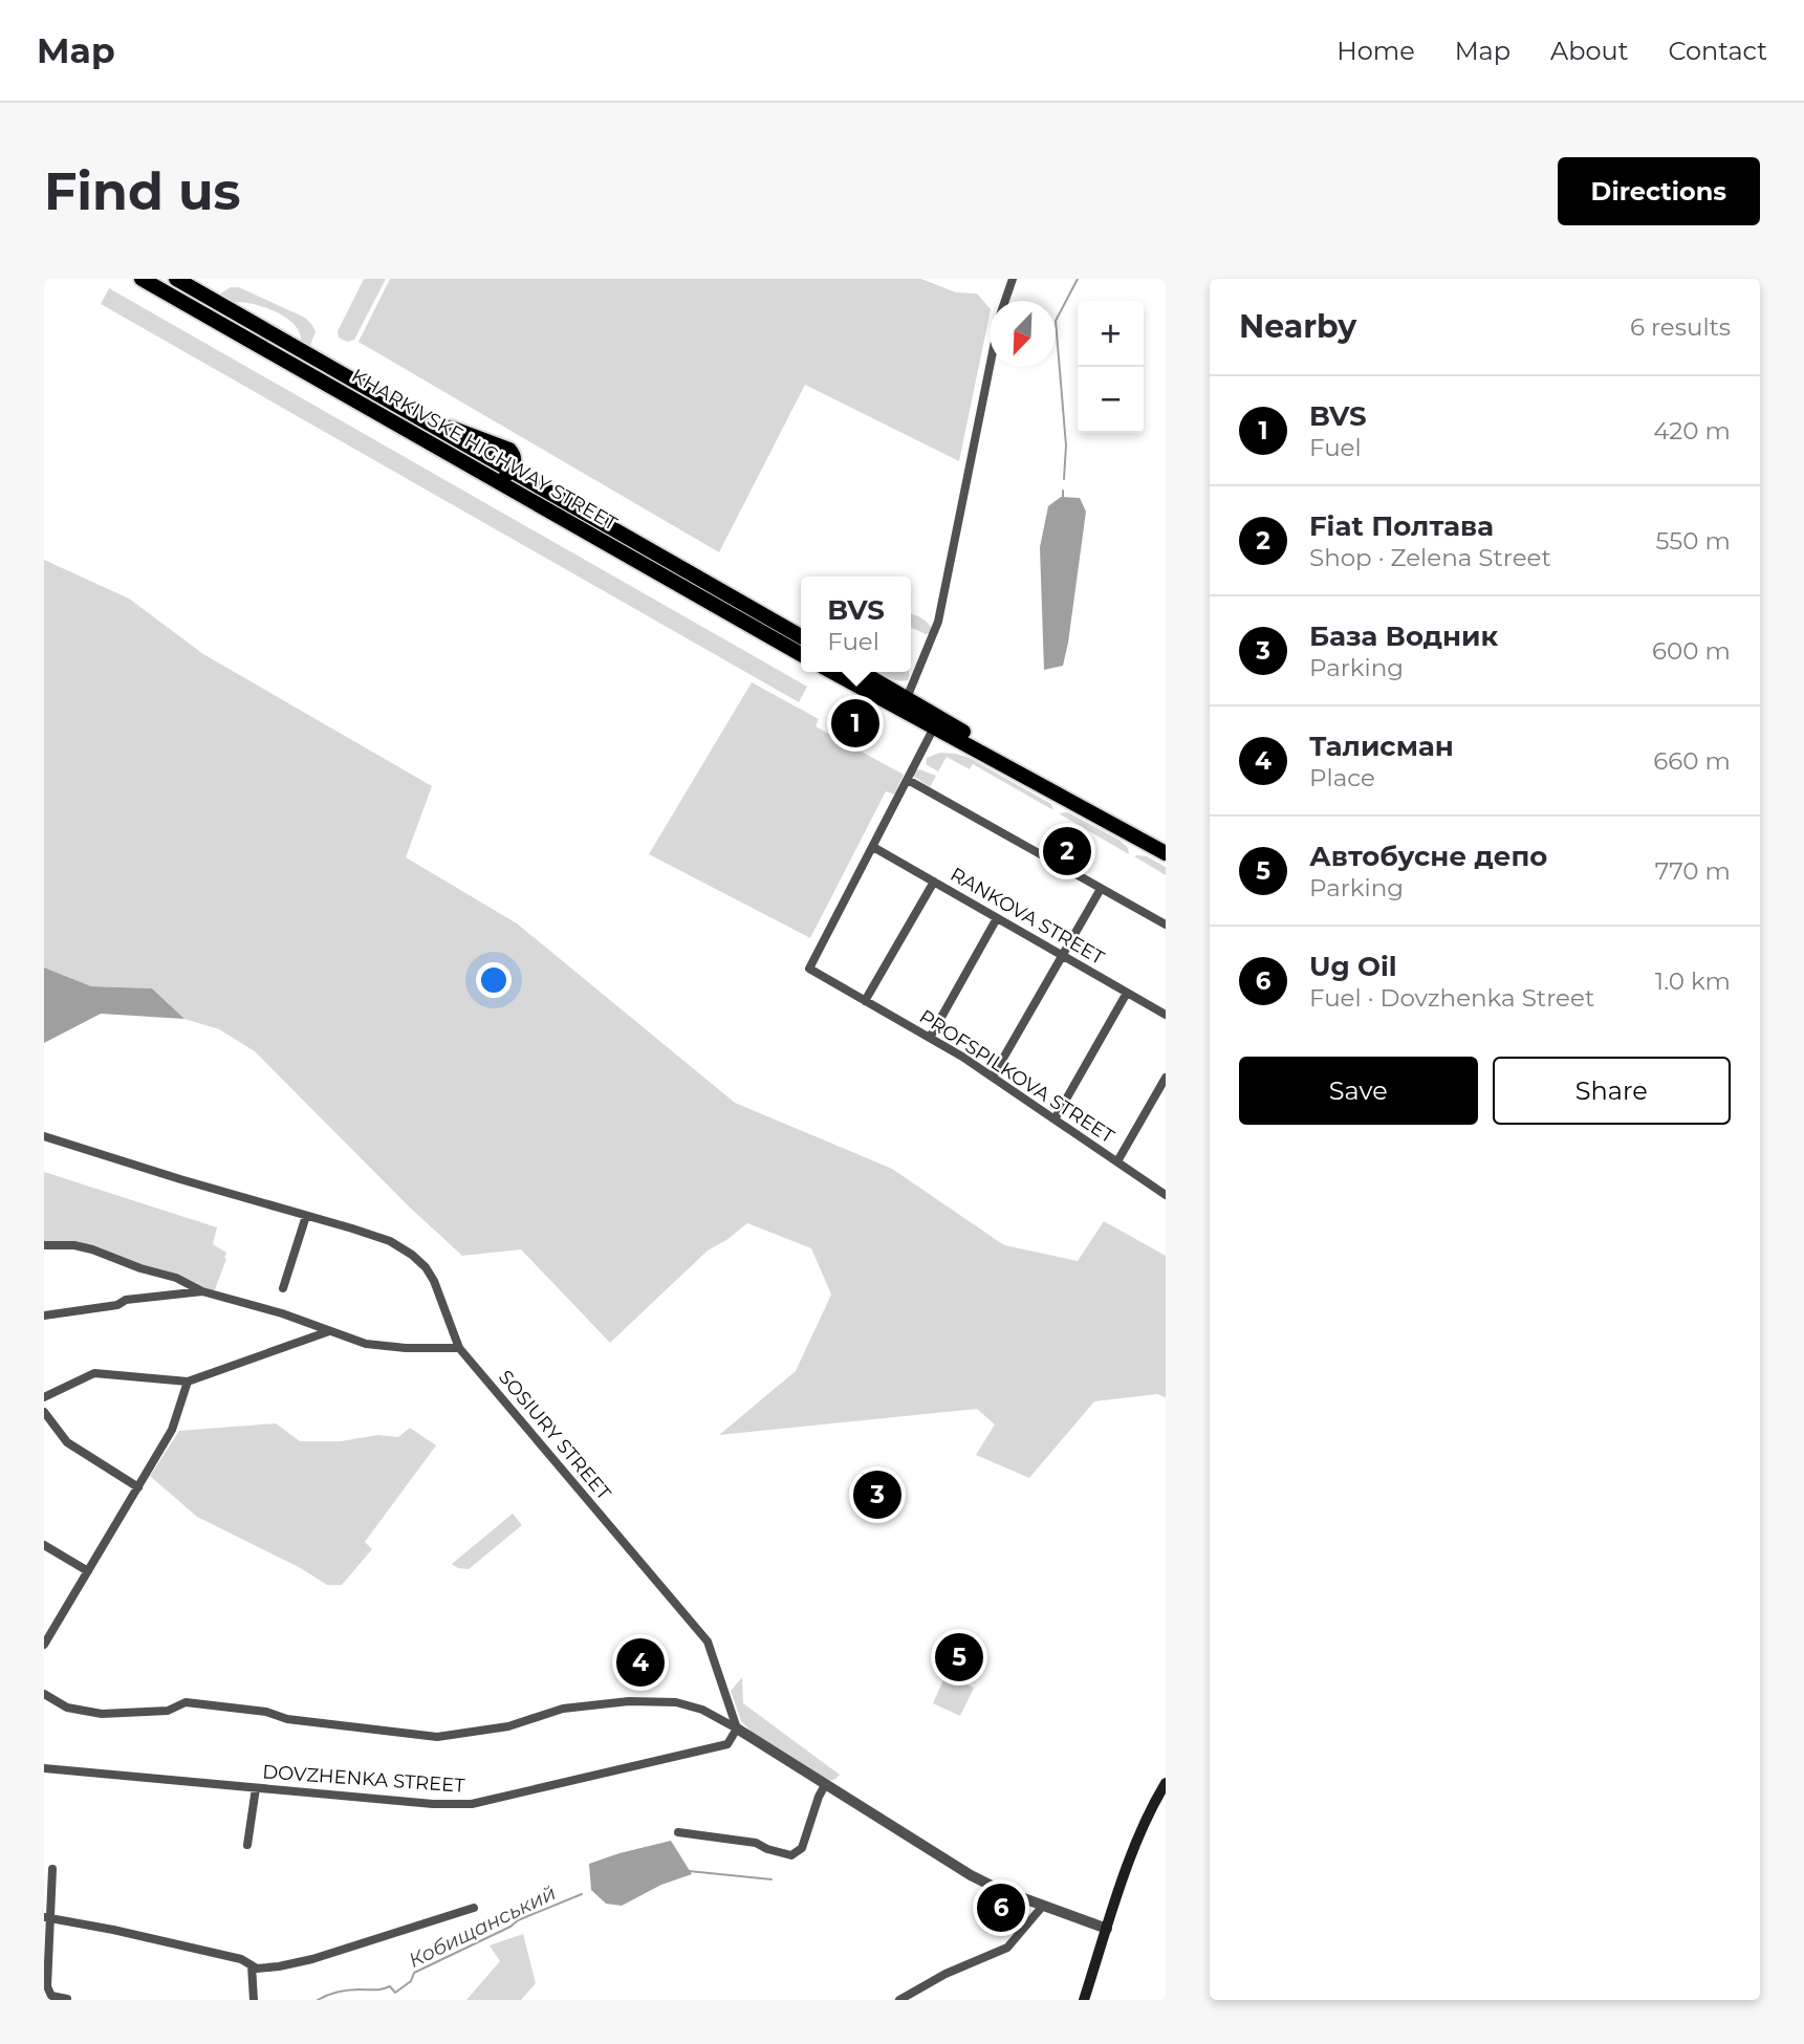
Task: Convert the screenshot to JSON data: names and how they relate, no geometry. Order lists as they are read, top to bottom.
{
  "streets": {
    "highway": ["KHARKIVSKE HIGHWAY STREET"],
    "street": [
      "RANKOVA STREET",
      "PROFSPILKOVA STREET",
      "SOSIURY STREET",
      "DOVZHENKA STREET"
    ]
  },
  "crossings": [
    ["RANKOVA STREET", "PROFSPILKOVA STREET"],
    ["SOSIURY STREET", "DOVZHENKA STREET"]
  ],
  "water": ["Кобищанський"],
  "north": "bottom left",
  "page": {
    "header": "Map",
    "nav": [
      "Home",
      "Map",
      "About",
      "Contact"
    ],
    "buttons": [
      "Directions",
      ["Save", "Share"]
    ],
    "title": "Find us",
    "heading": ["Nearby", "6 results"],
    "map_buttons": ["+", "−"],
    "list": [
      {
        "mark": "1",
        "name": "BVS",
        "note": "Fuel",
        "value": "420 m"
      },
      {
        "mark": "2",
        "name": "Fiat Полтава",
        "note": "Shop · Zelena Street",
        "value": "550 m"
      },
      {
        "mark": "3",
        "name": "База Водник",
        "note": "Parking",
        "value": "600 m"
      },
      {
        "mark": "4",
        "name": "Талисман",
        "note": "Place",
        "value": "660 m"
      },
      {
        "mark": "5",
        "name": "Автобусне депо",
        "note": "Parking",
        "value": "770 m"
      },
      {
        "mark": "6",
        "name": "Ug Oil",
        "note": "Fuel · Dovzhenka Street",
        "value": "1.0 km"
      }
    ],
    "popup": ["BVS", "Fuel"],
    "pins": [
      "1",
      "2",
      "3",
      "5",
      "4",
      "6"
    ]
  }
}
